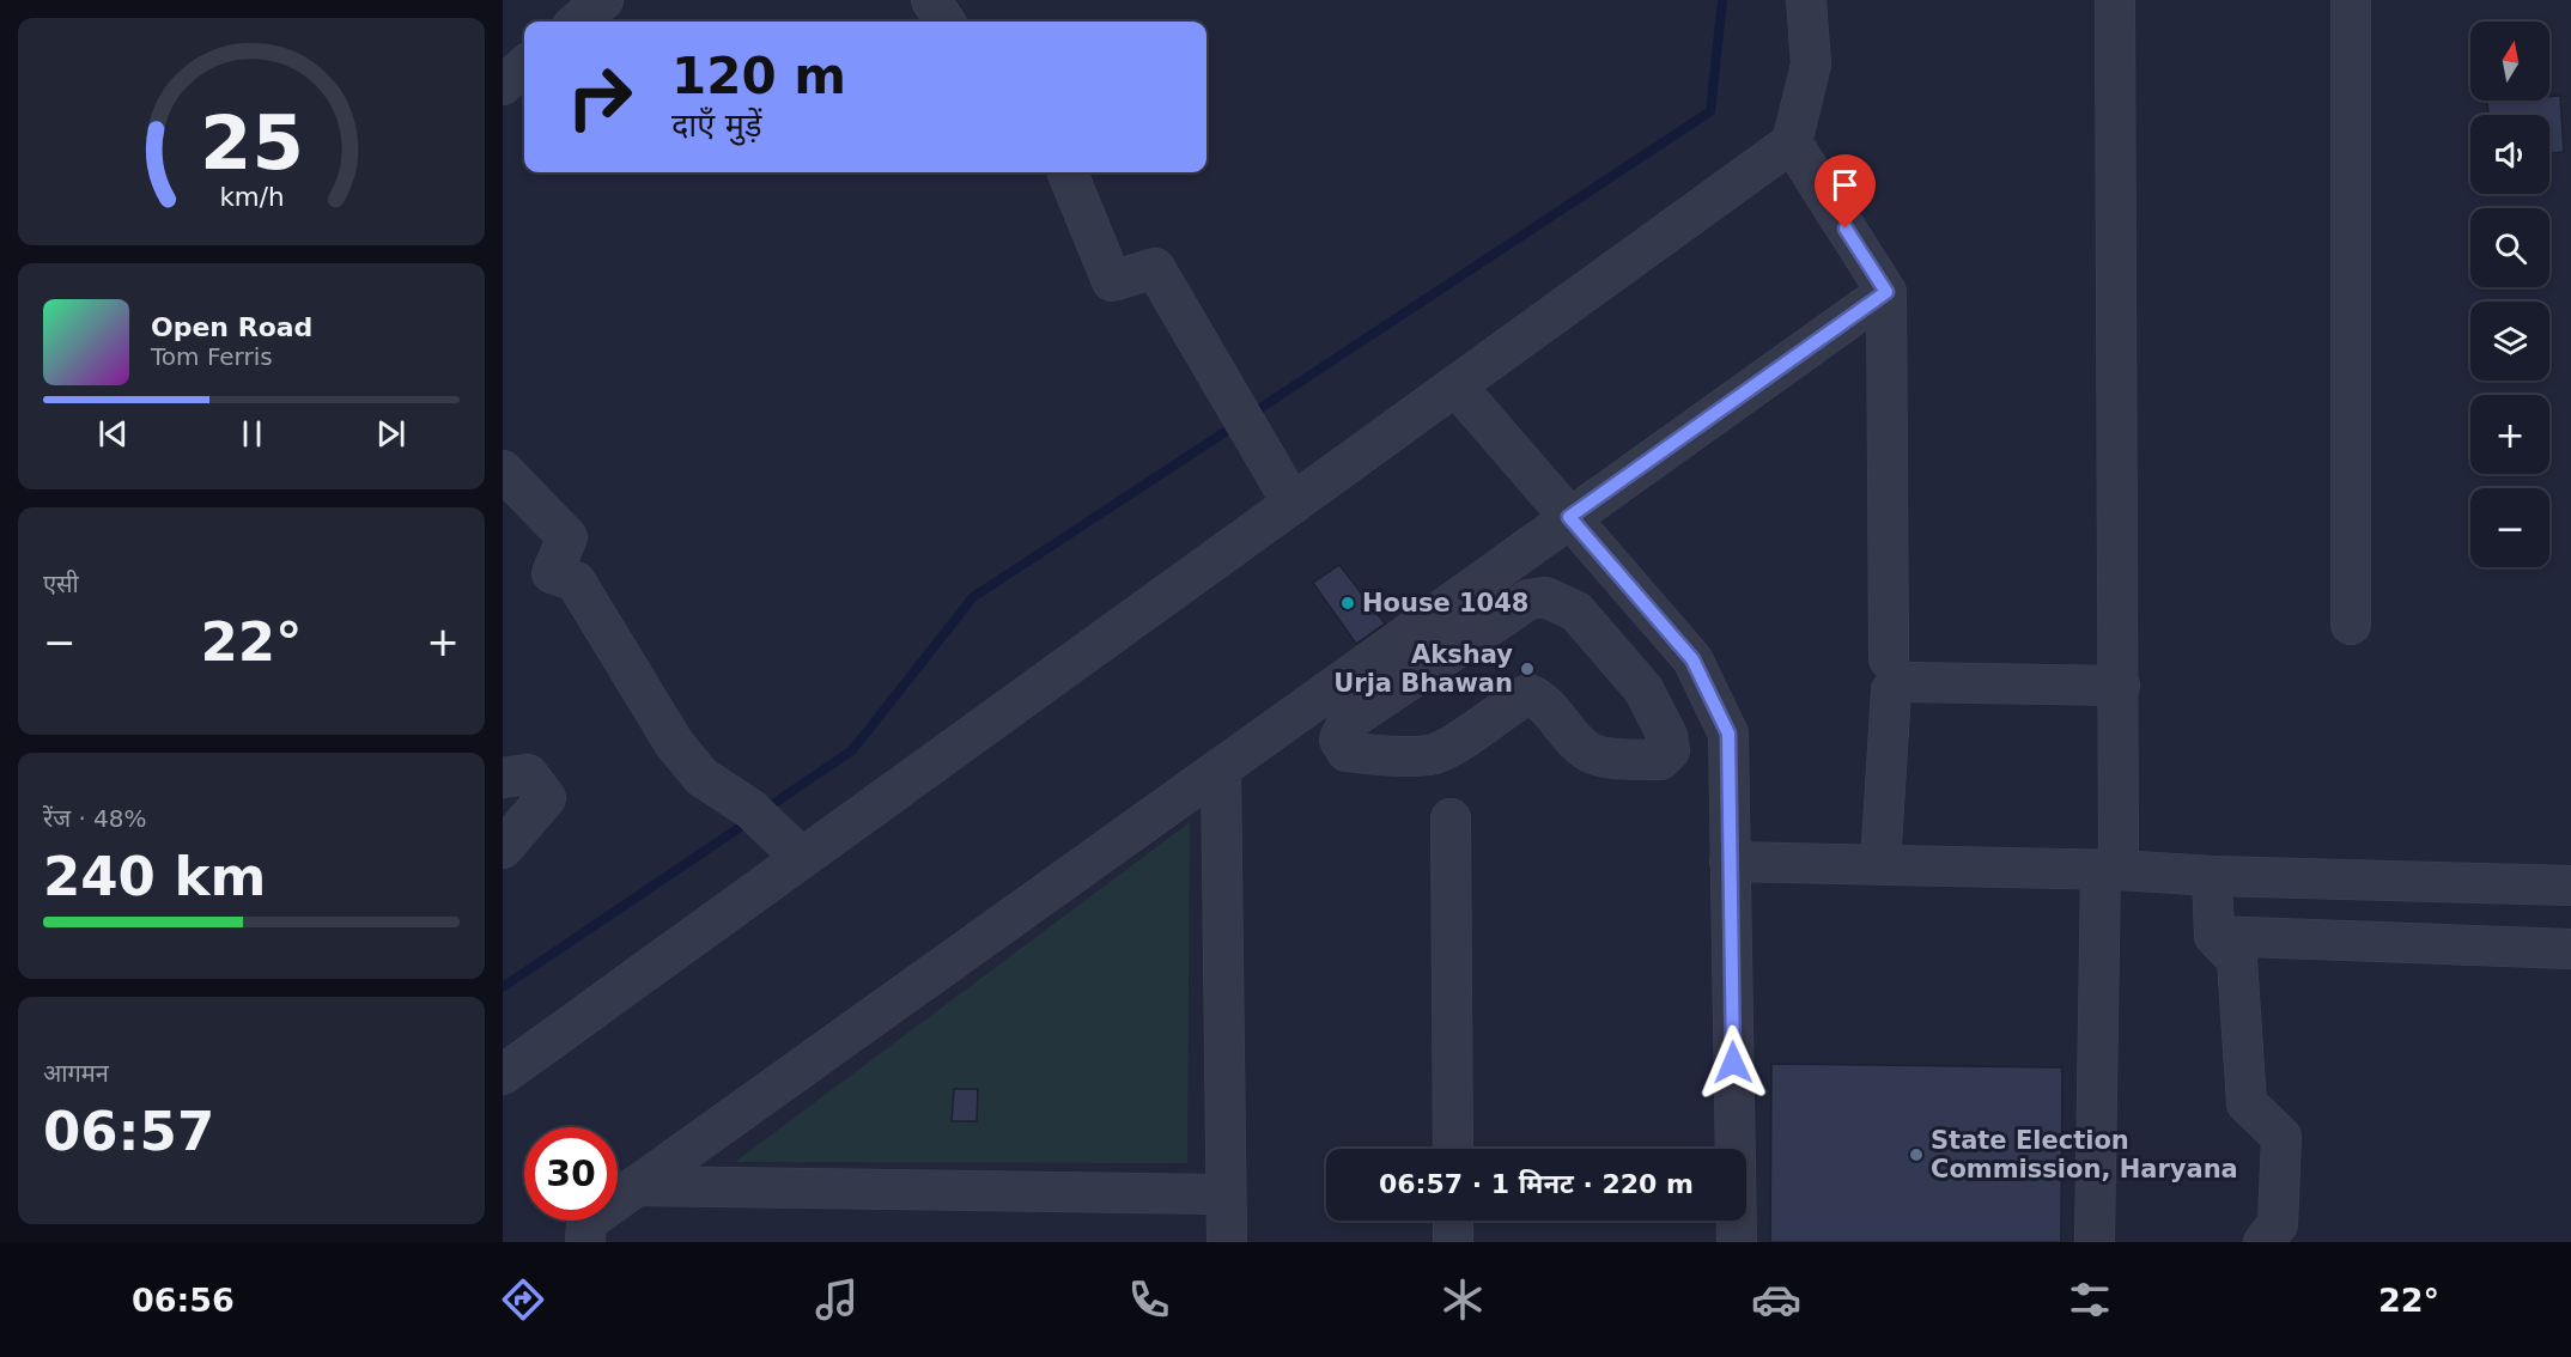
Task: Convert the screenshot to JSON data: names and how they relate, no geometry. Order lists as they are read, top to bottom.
{
  "places": ["House 1048", "Akshay Urja Bhawan", "State Election Commission, Haryana"],
  "north": "top",
  "page": {
    "map_buttons": ["+", "−"],
    "turn": ["120 m", "दाएँ मुड़ें"],
    "song": ["Open Road", "Tom Ferris"],
    "tile": [
      "एसी",
      ["रेंज · 48%", "240 km"],
      ["आगमन", "06:57"]
    ],
    "heat": ["−", "22°", "+"],
    "limit": "30",
    "trip": "06:57 · 1 मिनट · 220 m",
    "tabs": ["06:56", "22°"],
    "gauge": ["25", "km/h"]
  }
}
